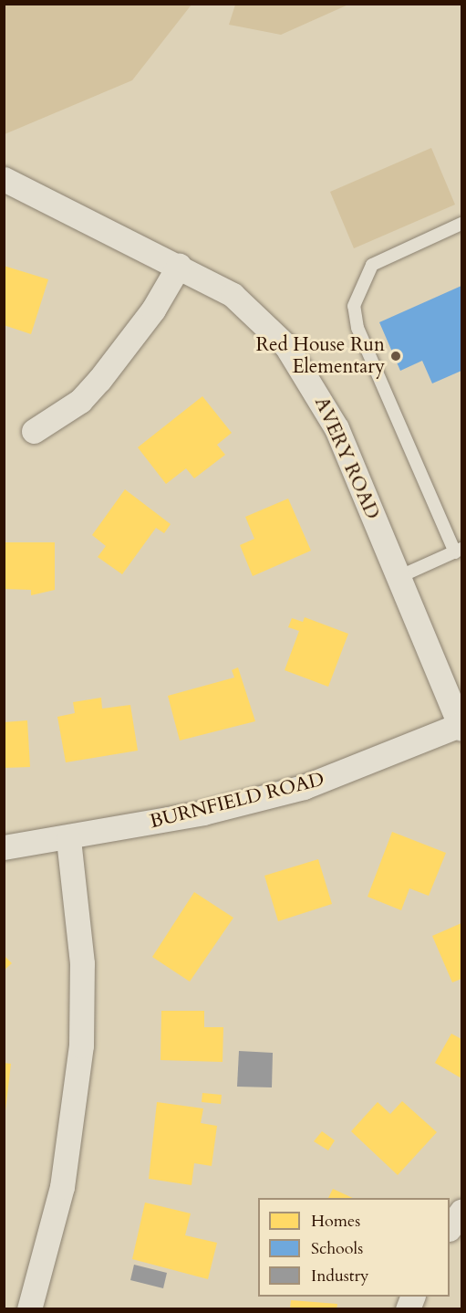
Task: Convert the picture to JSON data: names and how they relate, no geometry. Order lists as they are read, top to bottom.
{
  "streets": {
    "street": ["AVERY ROAD", "BURNFIELD ROAD"]
  },
  "crossings": [
    ["AVERY ROAD", "BURNFIELD ROAD"]
  ],
  "places": ["Red House Run Elementary"],
  "legend": ["Homes", "Schools", "Industry"]
}
